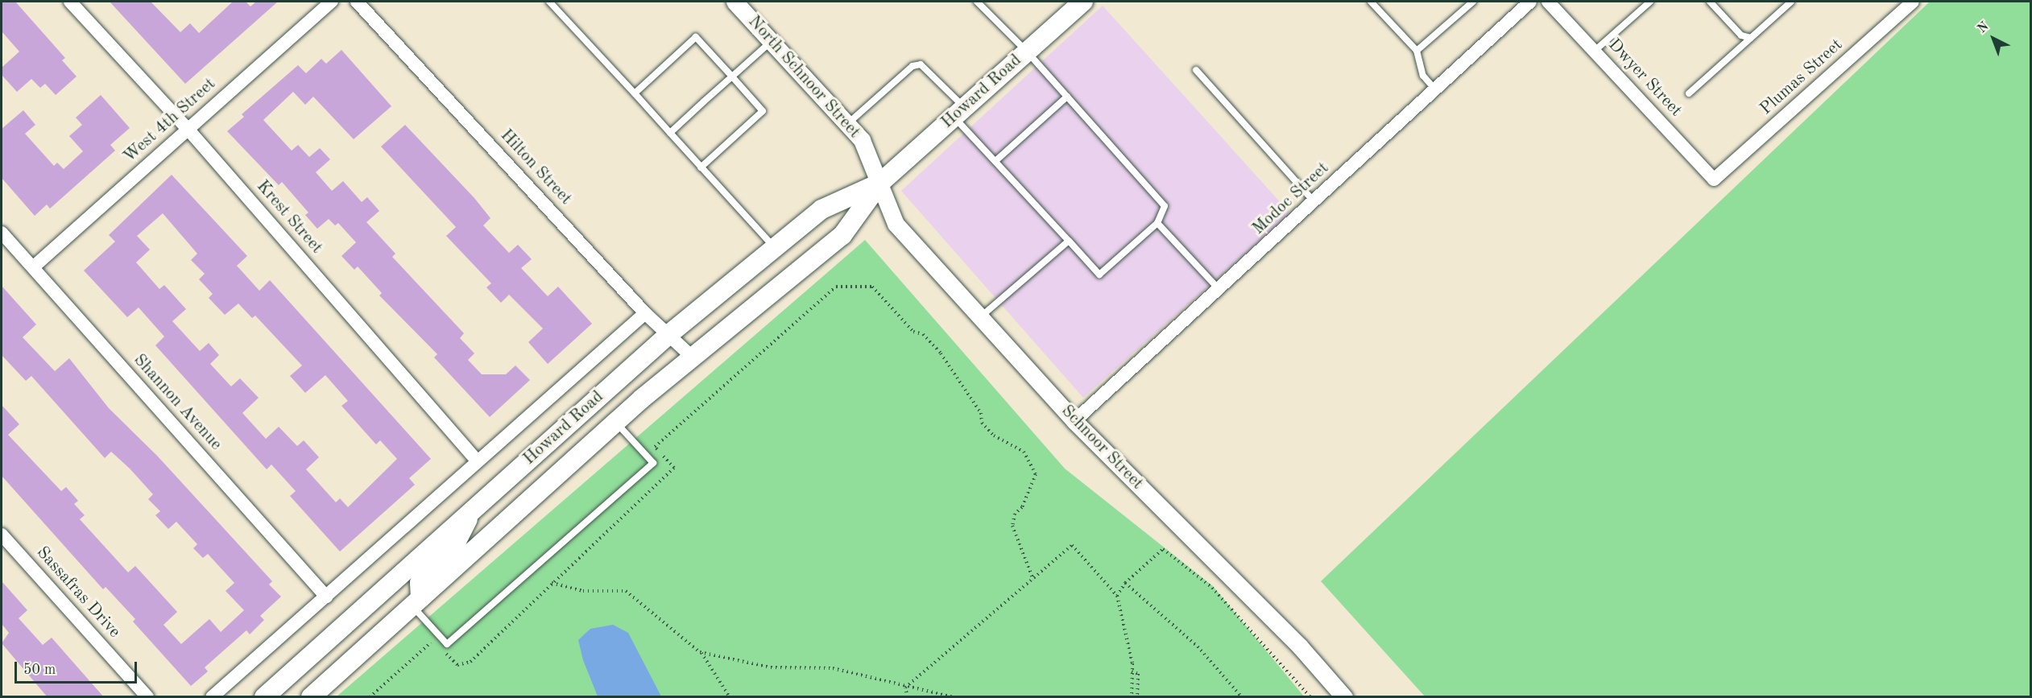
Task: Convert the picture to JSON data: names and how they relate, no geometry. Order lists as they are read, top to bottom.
{
  "streets": {
    "main road": ["Howard Road"],
    "street": [
      "North Schnoor Street",
      "Plumas Street",
      "Dwyer Street",
      "West 4th Street",
      "Hilton Street",
      "Modoc Street",
      "Krest Street",
      "Shannon Avenue",
      "Schnoor Street",
      "Sassafras Drive"
    ]
  },
  "crossings": [
    ["North Schnoor Street", "Howard Road"],
    ["North Schnoor Street", "Schnoor Street"],
    ["Plumas Street", "Dwyer Street"],
    ["Howard Road", "Hilton Street"],
    ["Howard Road", "Schnoor Street"],
    ["West 4th Street", "Krest Street"],
    ["West 4th Street", "Shannon Avenue"],
    ["Modoc Street", "Schnoor Street"]
  ],
  "scale_bar": "50 m",
  "north": "top left"
}
